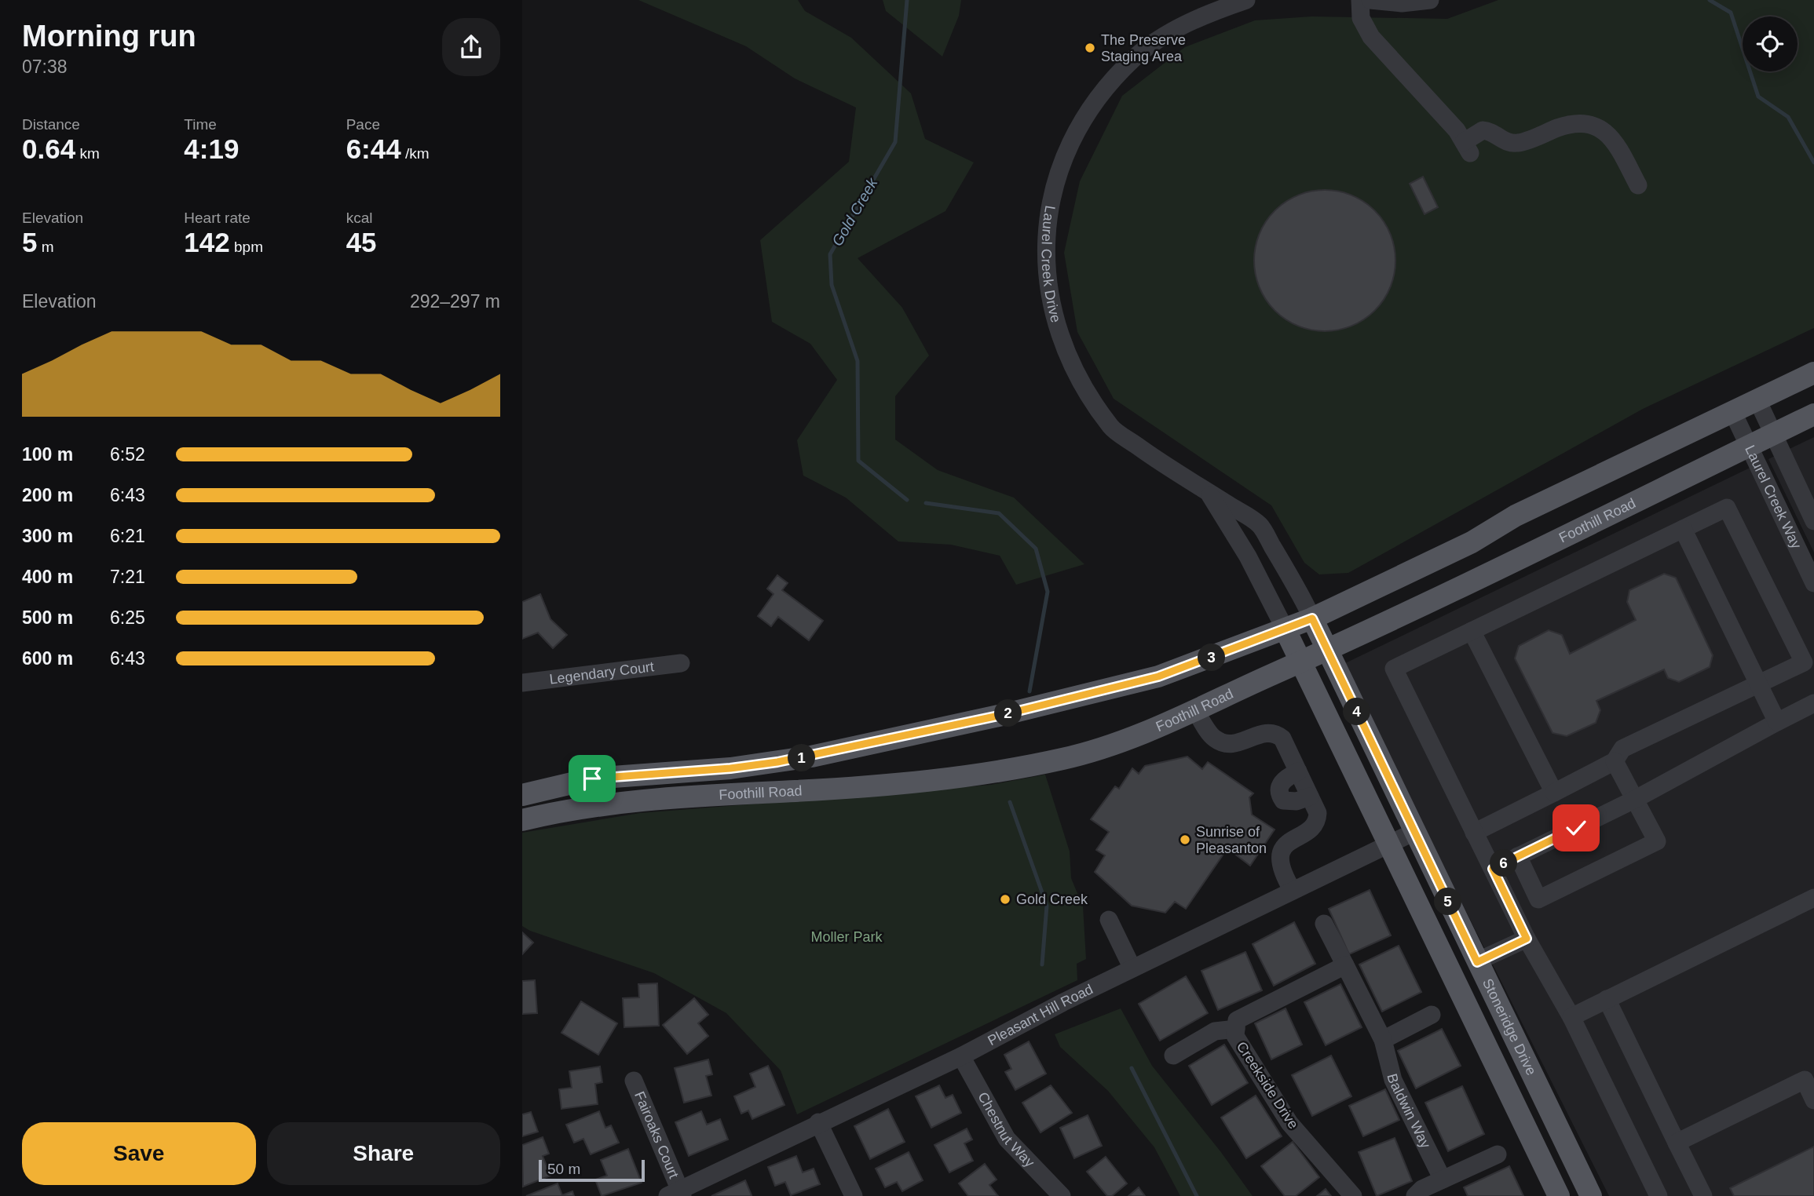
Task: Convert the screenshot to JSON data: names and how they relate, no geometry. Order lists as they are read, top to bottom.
{
  "streets": {
    "main road": ["Foothill Road", "Stoneridge Drive"],
    "street": [
      "Laurel Creek Drive",
      "Laurel Creek Way",
      "Legendary Court",
      "Pleasant Hill Road",
      "Creekside Drive",
      "Baldwin Way",
      "Chestnut Way",
      "Fairoaks Court"
    ]
  },
  "crossings": [
    ["Laurel Creek Drive", "Foothill Road"],
    ["Laurel Creek Drive", "Stoneridge Drive"],
    ["Laurel Creek Way", "Foothill Road"],
    ["Foothill Road", "Stoneridge Drive"],
    ["Pleasant Hill Road", "Stoneridge Drive"],
    ["Pleasant Hill Road", "Chestnut Way"],
    ["Pleasant Hill Road", "Fairoaks Court"]
  ],
  "water": ["Gold Creek"],
  "parks": ["Moller Park"],
  "places": ["The Preserve Staging Area", "Sunrise of Pleasanton", "Gold Creek"],
  "scale_bar": "50 m",
  "page": {
    "heading": ["Morning run", "07:38"],
    "stats": [
      ["Distance", "0.64 km"],
      ["Time", "4:19"],
      ["Pace", "6:44 /km"],
      ["Elevation", "5 m"],
      ["Heart rate", "142 bpm"],
      ["kcal", "45"]
    ],
    "chart": ["Elevation", "292–297 m"],
    "list": [
      {
        "name": "100 m",
        "note": "6:52"
      },
      {
        "name": "200 m",
        "note": "6:43"
      },
      {
        "name": "300 m",
        "note": "6:21"
      },
      {
        "name": "400 m",
        "note": "7:21"
      },
      {
        "name": "500 m",
        "note": "6:25"
      },
      {
        "name": "600 m",
        "note": "6:43"
      }
    ],
    "pins": [
      "3",
      "4",
      "2",
      "1",
      "6",
      "5"
    ],
    "buttons": ["Save", "Share"],
    "scale": "50 m"
  }
}
